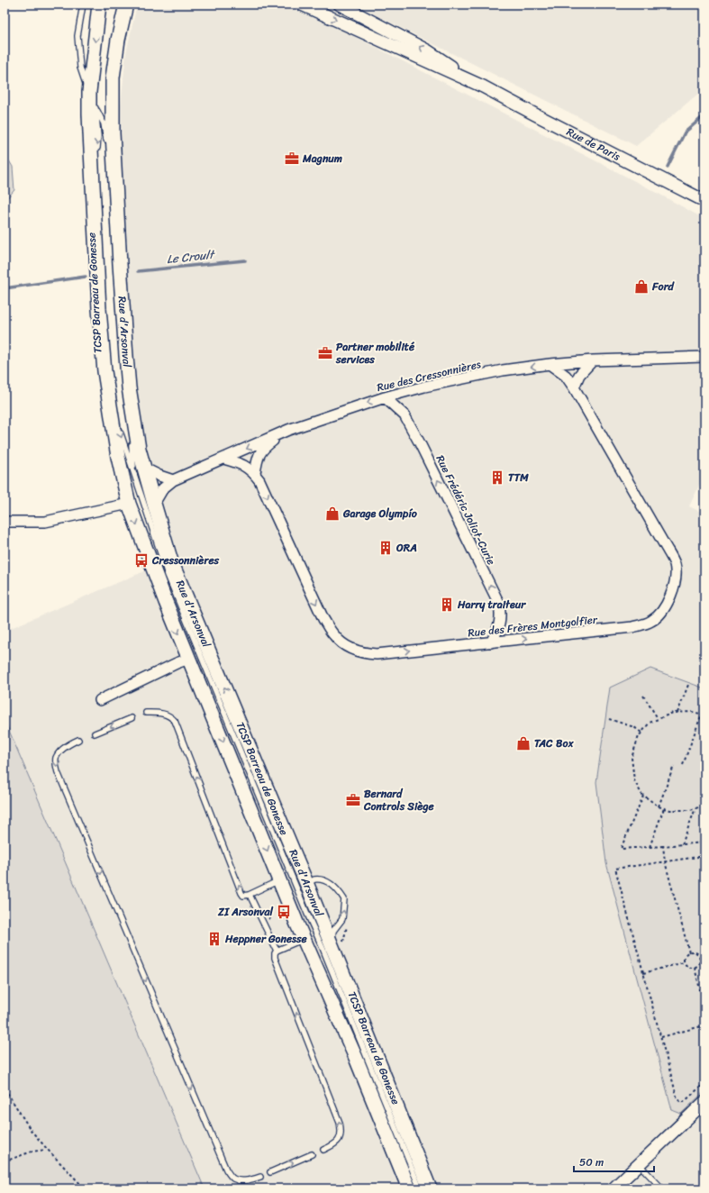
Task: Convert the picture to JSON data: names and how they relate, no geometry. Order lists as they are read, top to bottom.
{
  "streets": {
    "main road": ["Rue d'Arsonval"],
    "street": [
      "Rue de Paris",
      "Rue des Cressonnières",
      "Rue Frédéric Joliot-Curie",
      "Rue des Frères Montgolfier"
    ],
    "lane": ["TCSP Barreau de Gonesse"]
  },
  "crossings": [
    ["TCSP Barreau de Gonesse", "Rue d'Arsonval"],
    ["Rue d'Arsonval", "Rue des Cressonnières"],
    ["Rue des Cressonnières", "Rue Frédéric Joliot-Curie"],
    ["Rue des Cressonnières", "Rue des Frères Montgolfier"],
    ["Rue Frédéric Joliot-Curie", "Rue des Frères Montgolfier"]
  ],
  "one_way": ["Rue des Cressonnières", "Rue Frédéric Joliot-Curie"],
  "water": ["Le Croult"],
  "places": {
    "office": ["Magnum", "Partner mobilité services", "Bernard Controls Siège"],
    "shop": ["Ford", "Garage Olympío", "TAC Box"],
    "building": [
      "TTM",
      "ORA",
      "Harry traiteur",
      "Heppner Gonesse"
    ],
    "bus stop": ["Cressonnières", "ZI Arsonval"]
  },
  "scale_bar": "50 m"
}
